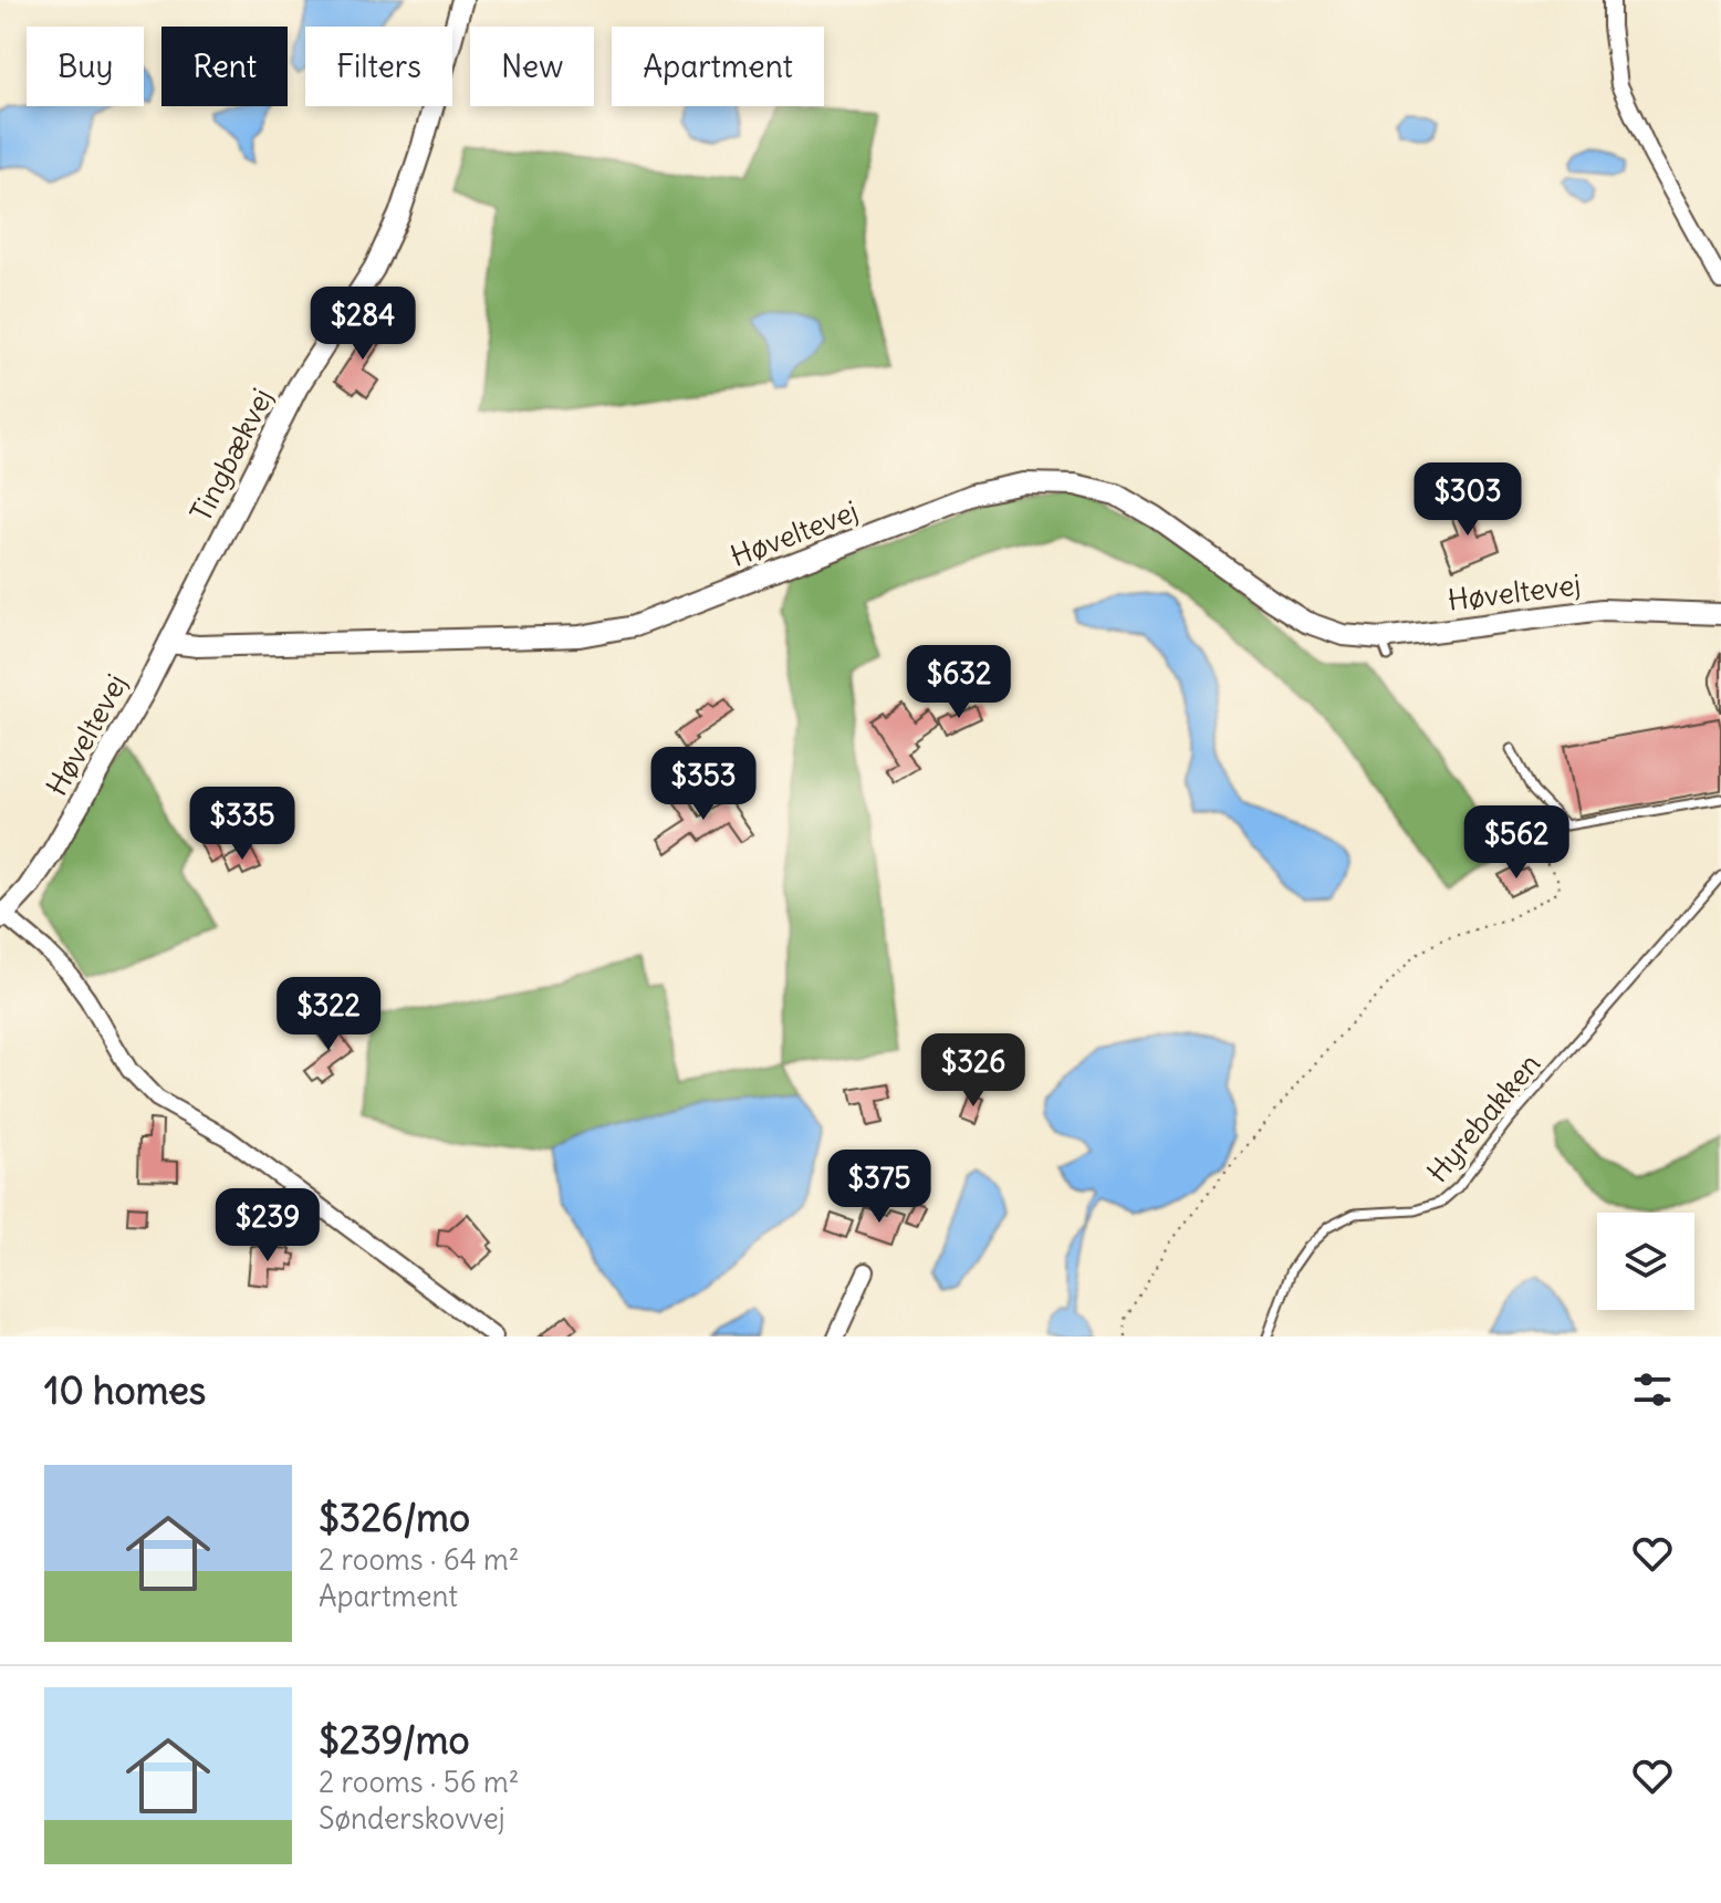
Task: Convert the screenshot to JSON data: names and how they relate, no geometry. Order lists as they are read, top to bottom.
{
  "streets": {
    "street": ["Tingbækvej", "Høveltevej"],
    "lane": ["Hyrebakken"]
  },
  "crossings": [
    ["Tingbækvej", "Høveltevej"]
  ],
  "page": {
    "chip": [
      "Buy",
      "Rent",
      "Filters",
      "New",
      "Apartment"
    ],
    "price": [
      "$284",
      "$303",
      "$632",
      "$353",
      "$335",
      "$562",
      "$322",
      "$326",
      "$375",
      "$239"
    ],
    "heading": "10 homes",
    "list": [
      {
        "name": "$326/mo",
        "note": "2 rooms · 64 m² · Apartment"
      },
      {
        "name": "$239/mo",
        "note": "2 rooms · 56 m² · Sønderskovvej"
      }
    ]
  }
}
